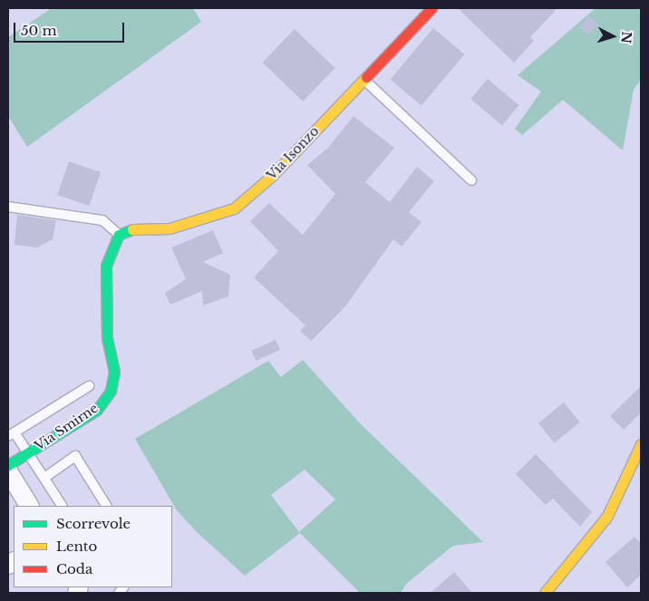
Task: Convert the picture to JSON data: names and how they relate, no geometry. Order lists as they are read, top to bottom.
{
  "streets": {
    "street": ["Via Isonzo", "Via Smirne"]
  },
  "crossings": [
    ["Via Isonzo", "Via Smirne"]
  ],
  "legend": ["Scorrevole", "Lento", "Coda"],
  "scale_bar": "50 m",
  "north": "right"
}
